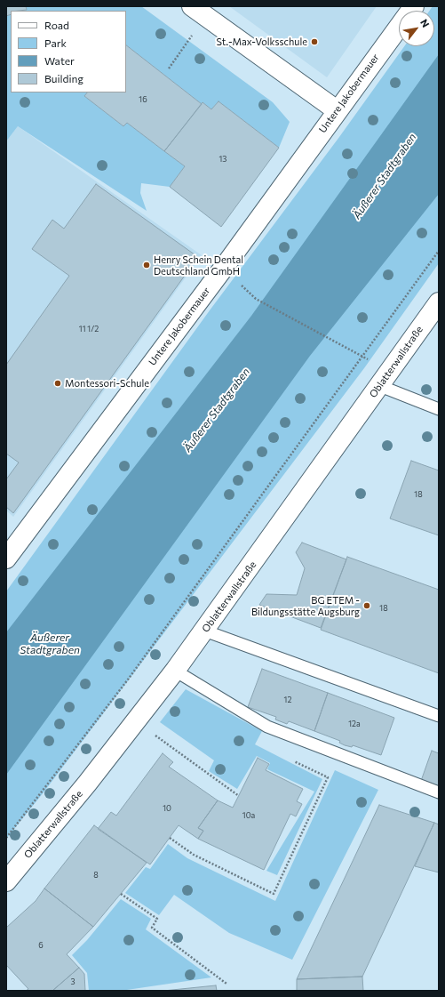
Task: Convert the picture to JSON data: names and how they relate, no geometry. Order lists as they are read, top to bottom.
{
  "streets": {
    "street": ["Untere Jakobermauer", "Oblatterwallstraße"]
  },
  "water": ["Äußerer Stadtgraben"],
  "places": [
    "St.-Max-Volksschule",
    "Henry Schein Dental Deutschland GmbH",
    "Montessori-Schule",
    "BG ETEM - Bildungsstätte Augsburg"
  ],
  "house_numbers": [
    "16",
    "13",
    "11 1/2",
    "18",
    "18",
    "12",
    "12a",
    "10",
    "10a",
    "8",
    "6",
    "3"
  ],
  "legend": [
    "Road",
    "Park",
    "Water",
    "Building"
  ],
  "north": "top right"
}
